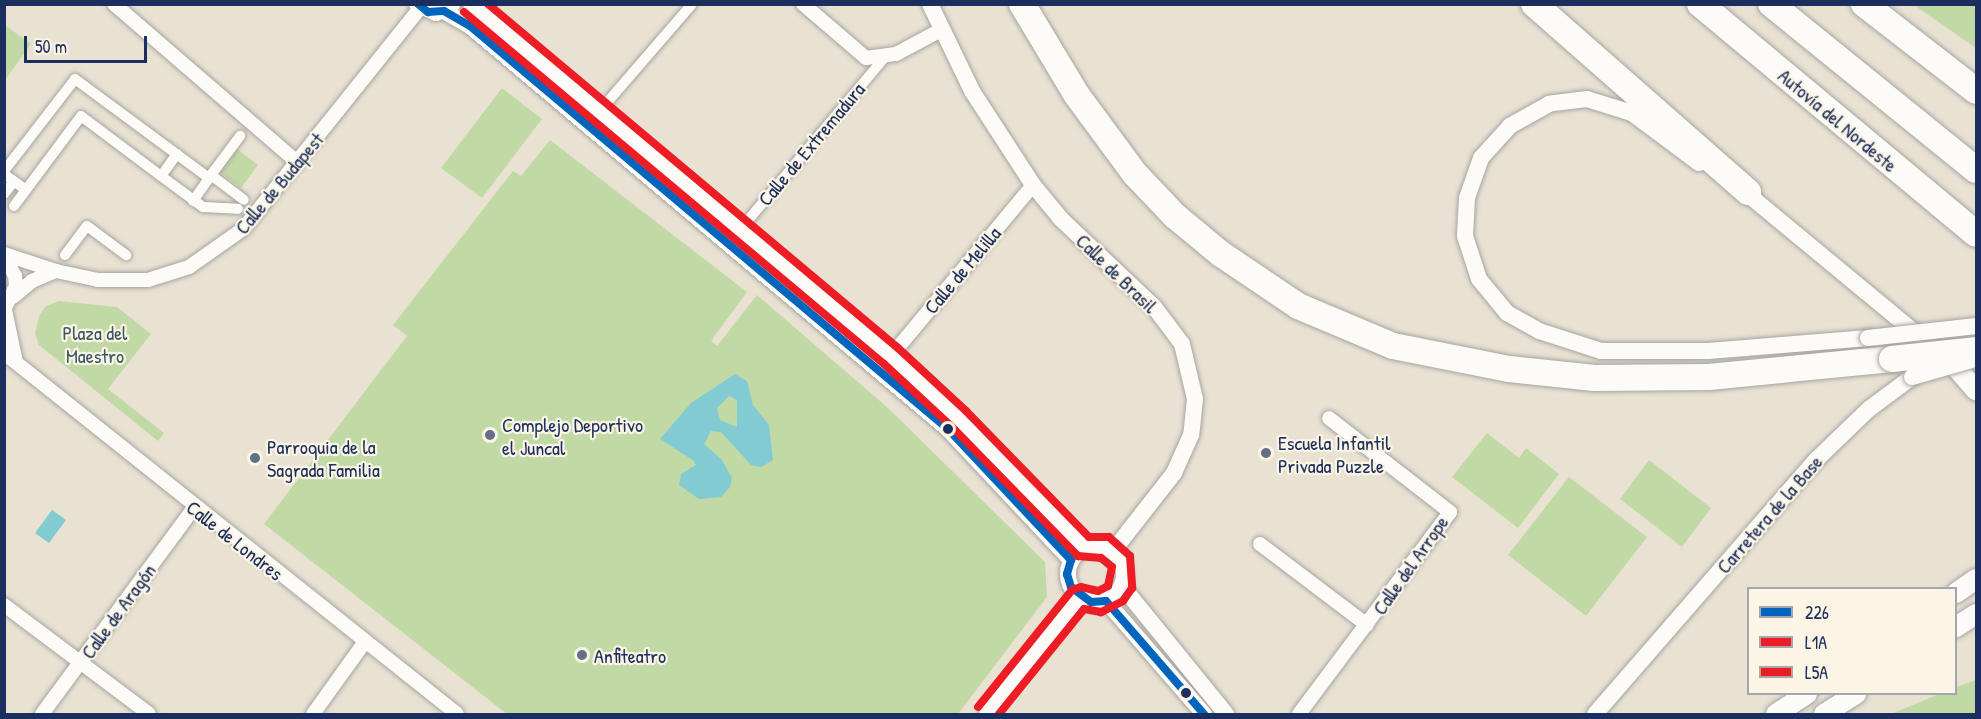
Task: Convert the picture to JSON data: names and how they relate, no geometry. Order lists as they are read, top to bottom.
{
  "streets": {
    "highway": ["Autovía del Nordeste"],
    "street": [
      "Calle de Extremadura",
      "Calle de Budapest",
      "Calle de Melilla",
      "Calle de Brasil",
      "Carretera de la Base",
      "Calle de Londres",
      "Calle del Arrope",
      "Calle de Aragón"
    ]
  },
  "crossings": [
    ["Calle de Melilla", "Calle de Brasil"],
    ["Calle de Londres", "Calle de Aragón"]
  ],
  "parks": ["Plaza del Maestro"],
  "places": [
    "Complejo Deportivo el Juncal",
    "Escuela Infantil Privada Puzzle",
    "Parroquia de la Sagrada Familia",
    "Anfiteatro"
  ],
  "lines": ["transit line 226", "transit line L5A", "transit line L1A"],
  "legend": ["226", "L1A", "L5A"],
  "scale_bar": "50 m"
}
